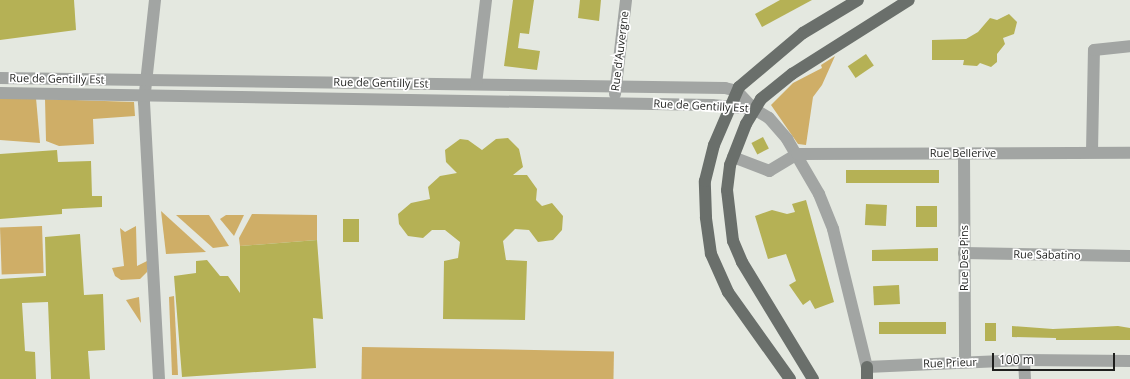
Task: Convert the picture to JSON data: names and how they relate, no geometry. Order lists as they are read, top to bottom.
{
  "streets": {
    "street": [
      "Rue d'Auvergne",
      "Rue de Gentilly Est",
      "Rue Bellerive",
      "Rue Sabatino",
      "Rue Des Pins",
      "Rue Prieur"
    ]
  },
  "crossings": [
    ["Rue d'Auvergne", "Rue de Gentilly Est"],
    ["Rue de Gentilly Est", "Rue Bellerive"],
    ["Rue de Gentilly Est", "Rue Prieur"],
    ["Rue Bellerive", "Rue Des Pins"],
    ["Rue Sabatino", "Rue Des Pins"],
    ["Rue Des Pins", "Rue Prieur"]
  ],
  "scale_bar": "100 m"
}
